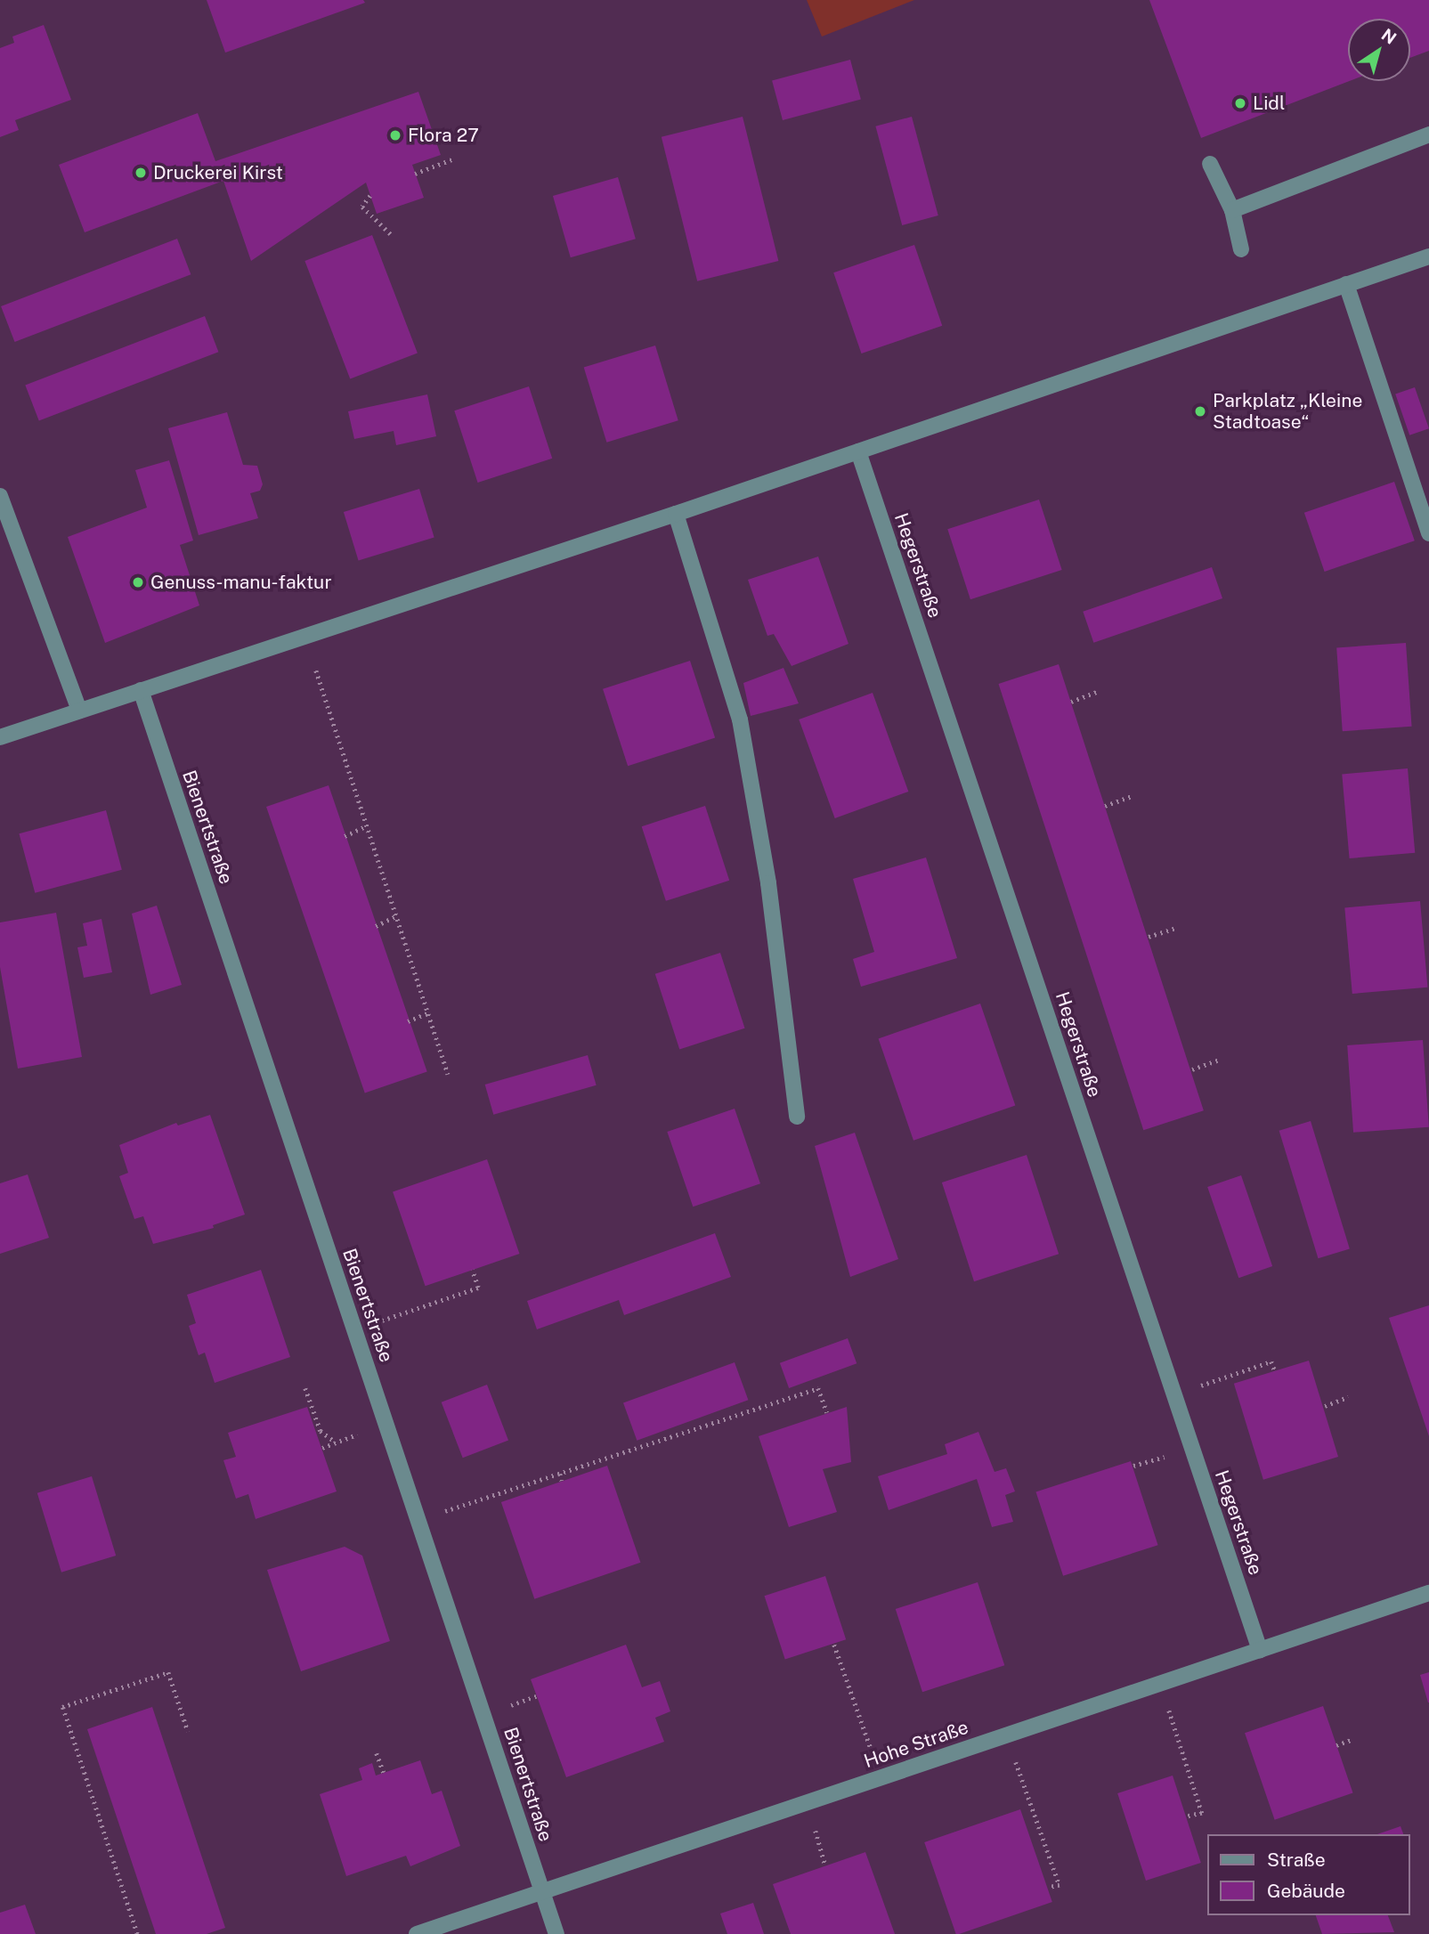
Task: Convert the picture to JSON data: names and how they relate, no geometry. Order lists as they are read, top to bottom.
{
  "streets": {
    "street": ["Hegerstraße", "Bienertstraße", "Hohe Straße"]
  },
  "crossings": [
    ["Hegerstraße", "Hohe Straße"],
    ["Bienertstraße", "Hohe Straße"]
  ],
  "places": [
    "Lidl",
    "Flora 27",
    "Druckerei Kirst",
    "Parkplatz „Kleine Stadtoase“",
    "Genuss-manu-faktur"
  ],
  "legend": ["Straße", "Gebäude"],
  "north": "top right"
}
